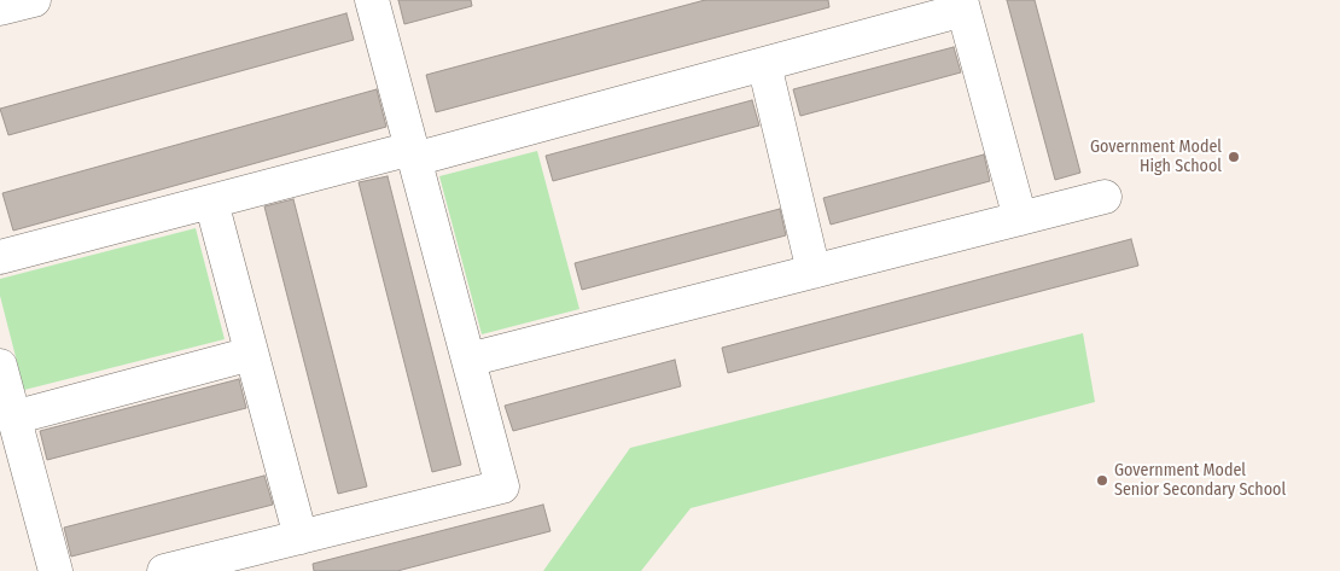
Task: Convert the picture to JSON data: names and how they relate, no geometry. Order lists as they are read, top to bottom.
{
  "places": ["Government Model High School", "Government Model Senior Secondary School"]
}
